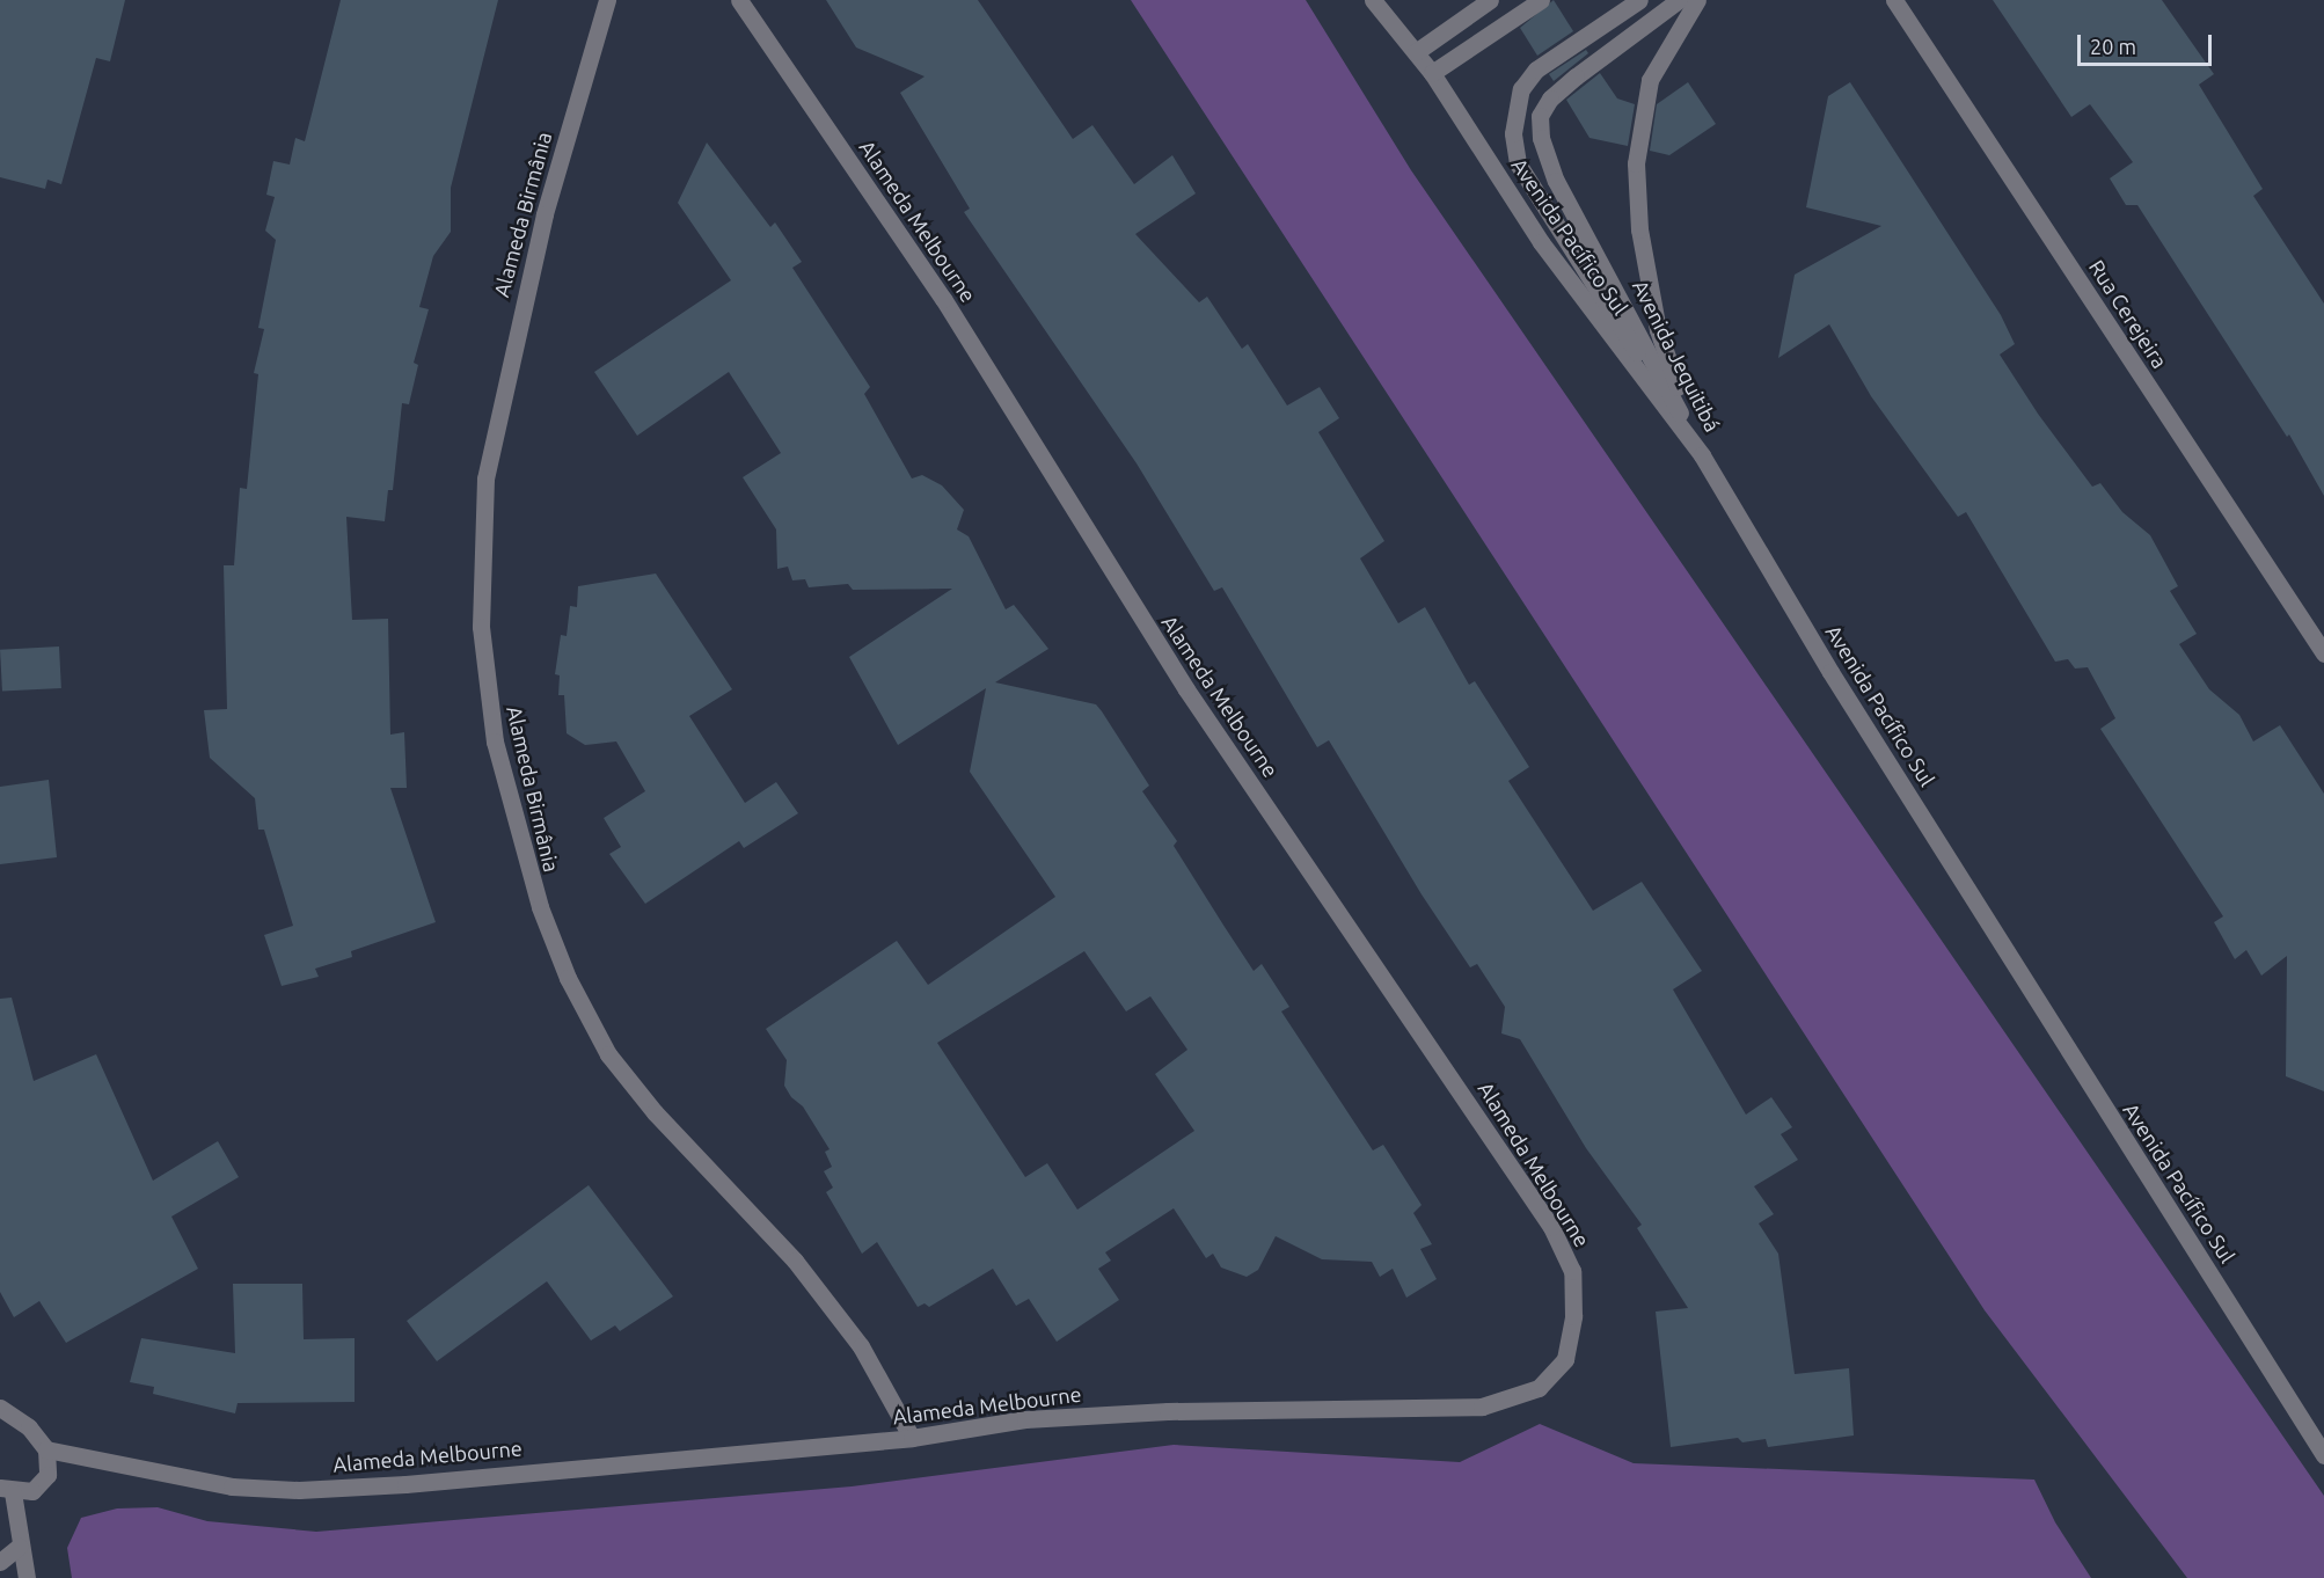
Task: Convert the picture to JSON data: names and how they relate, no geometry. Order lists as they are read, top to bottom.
{
  "streets": {
    "street": [
      "Alameda Birmânia",
      "Alameda Melbourne",
      "Avenida Pacífico Sul",
      "Rua Cerejeira",
      "Avenida Jequitibá"
    ]
  },
  "crossings": [
    ["Alameda Birmânia", "Alameda Melbourne"],
    ["Avenida Pacífico Sul", "Avenida Jequitibá"]
  ],
  "scale_bar": "20 m"
}
